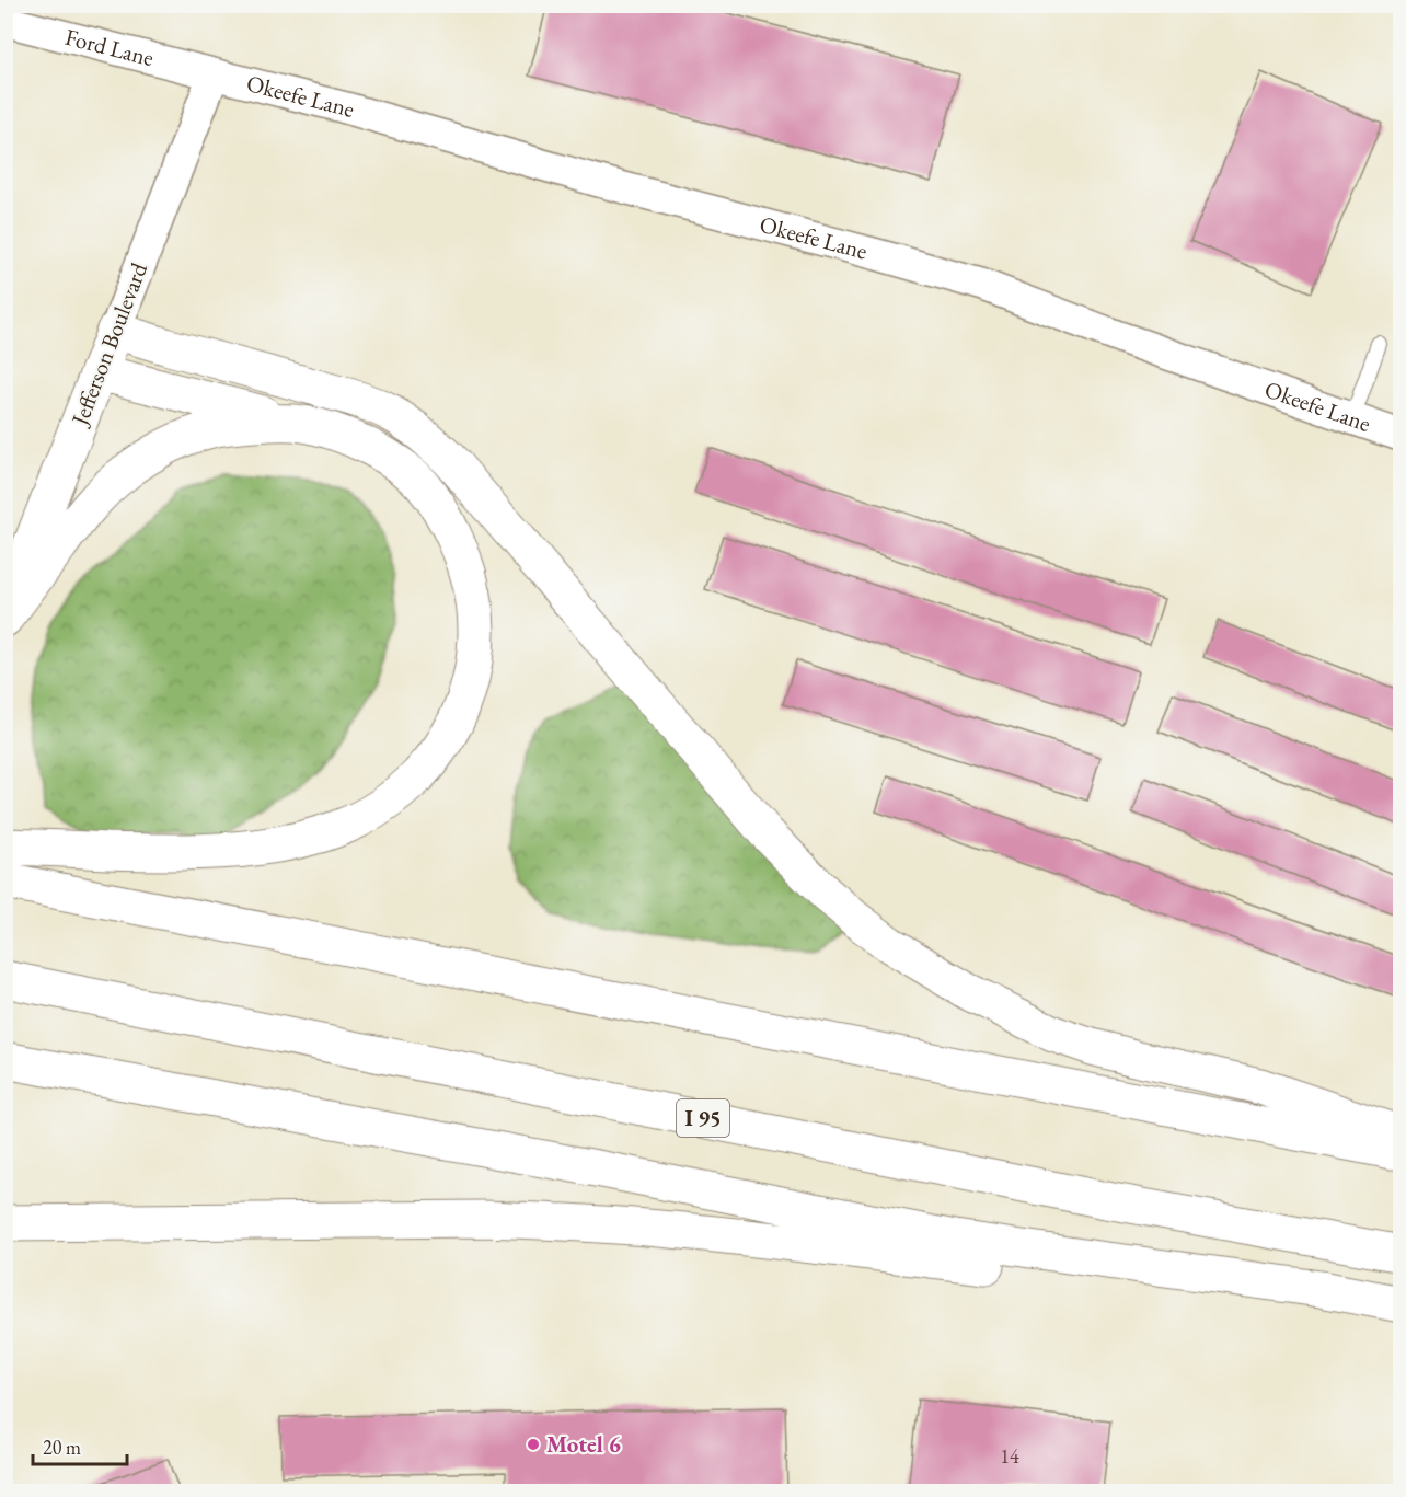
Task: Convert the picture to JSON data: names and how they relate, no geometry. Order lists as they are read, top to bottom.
{
  "streets": {
    "main road": ["Jefferson Boulevard", "I 95"],
    "street": ["Ford Lane", "Okeefe Lane"]
  },
  "crossings": [
    ["Ford Lane", "Okeefe Lane"],
    ["Ford Lane", "Jefferson Boulevard"],
    ["Okeefe Lane", "Jefferson Boulevard"]
  ],
  "places": ["Motel 6"],
  "house_numbers": ["14"],
  "scale_bar": "20 m"
}
